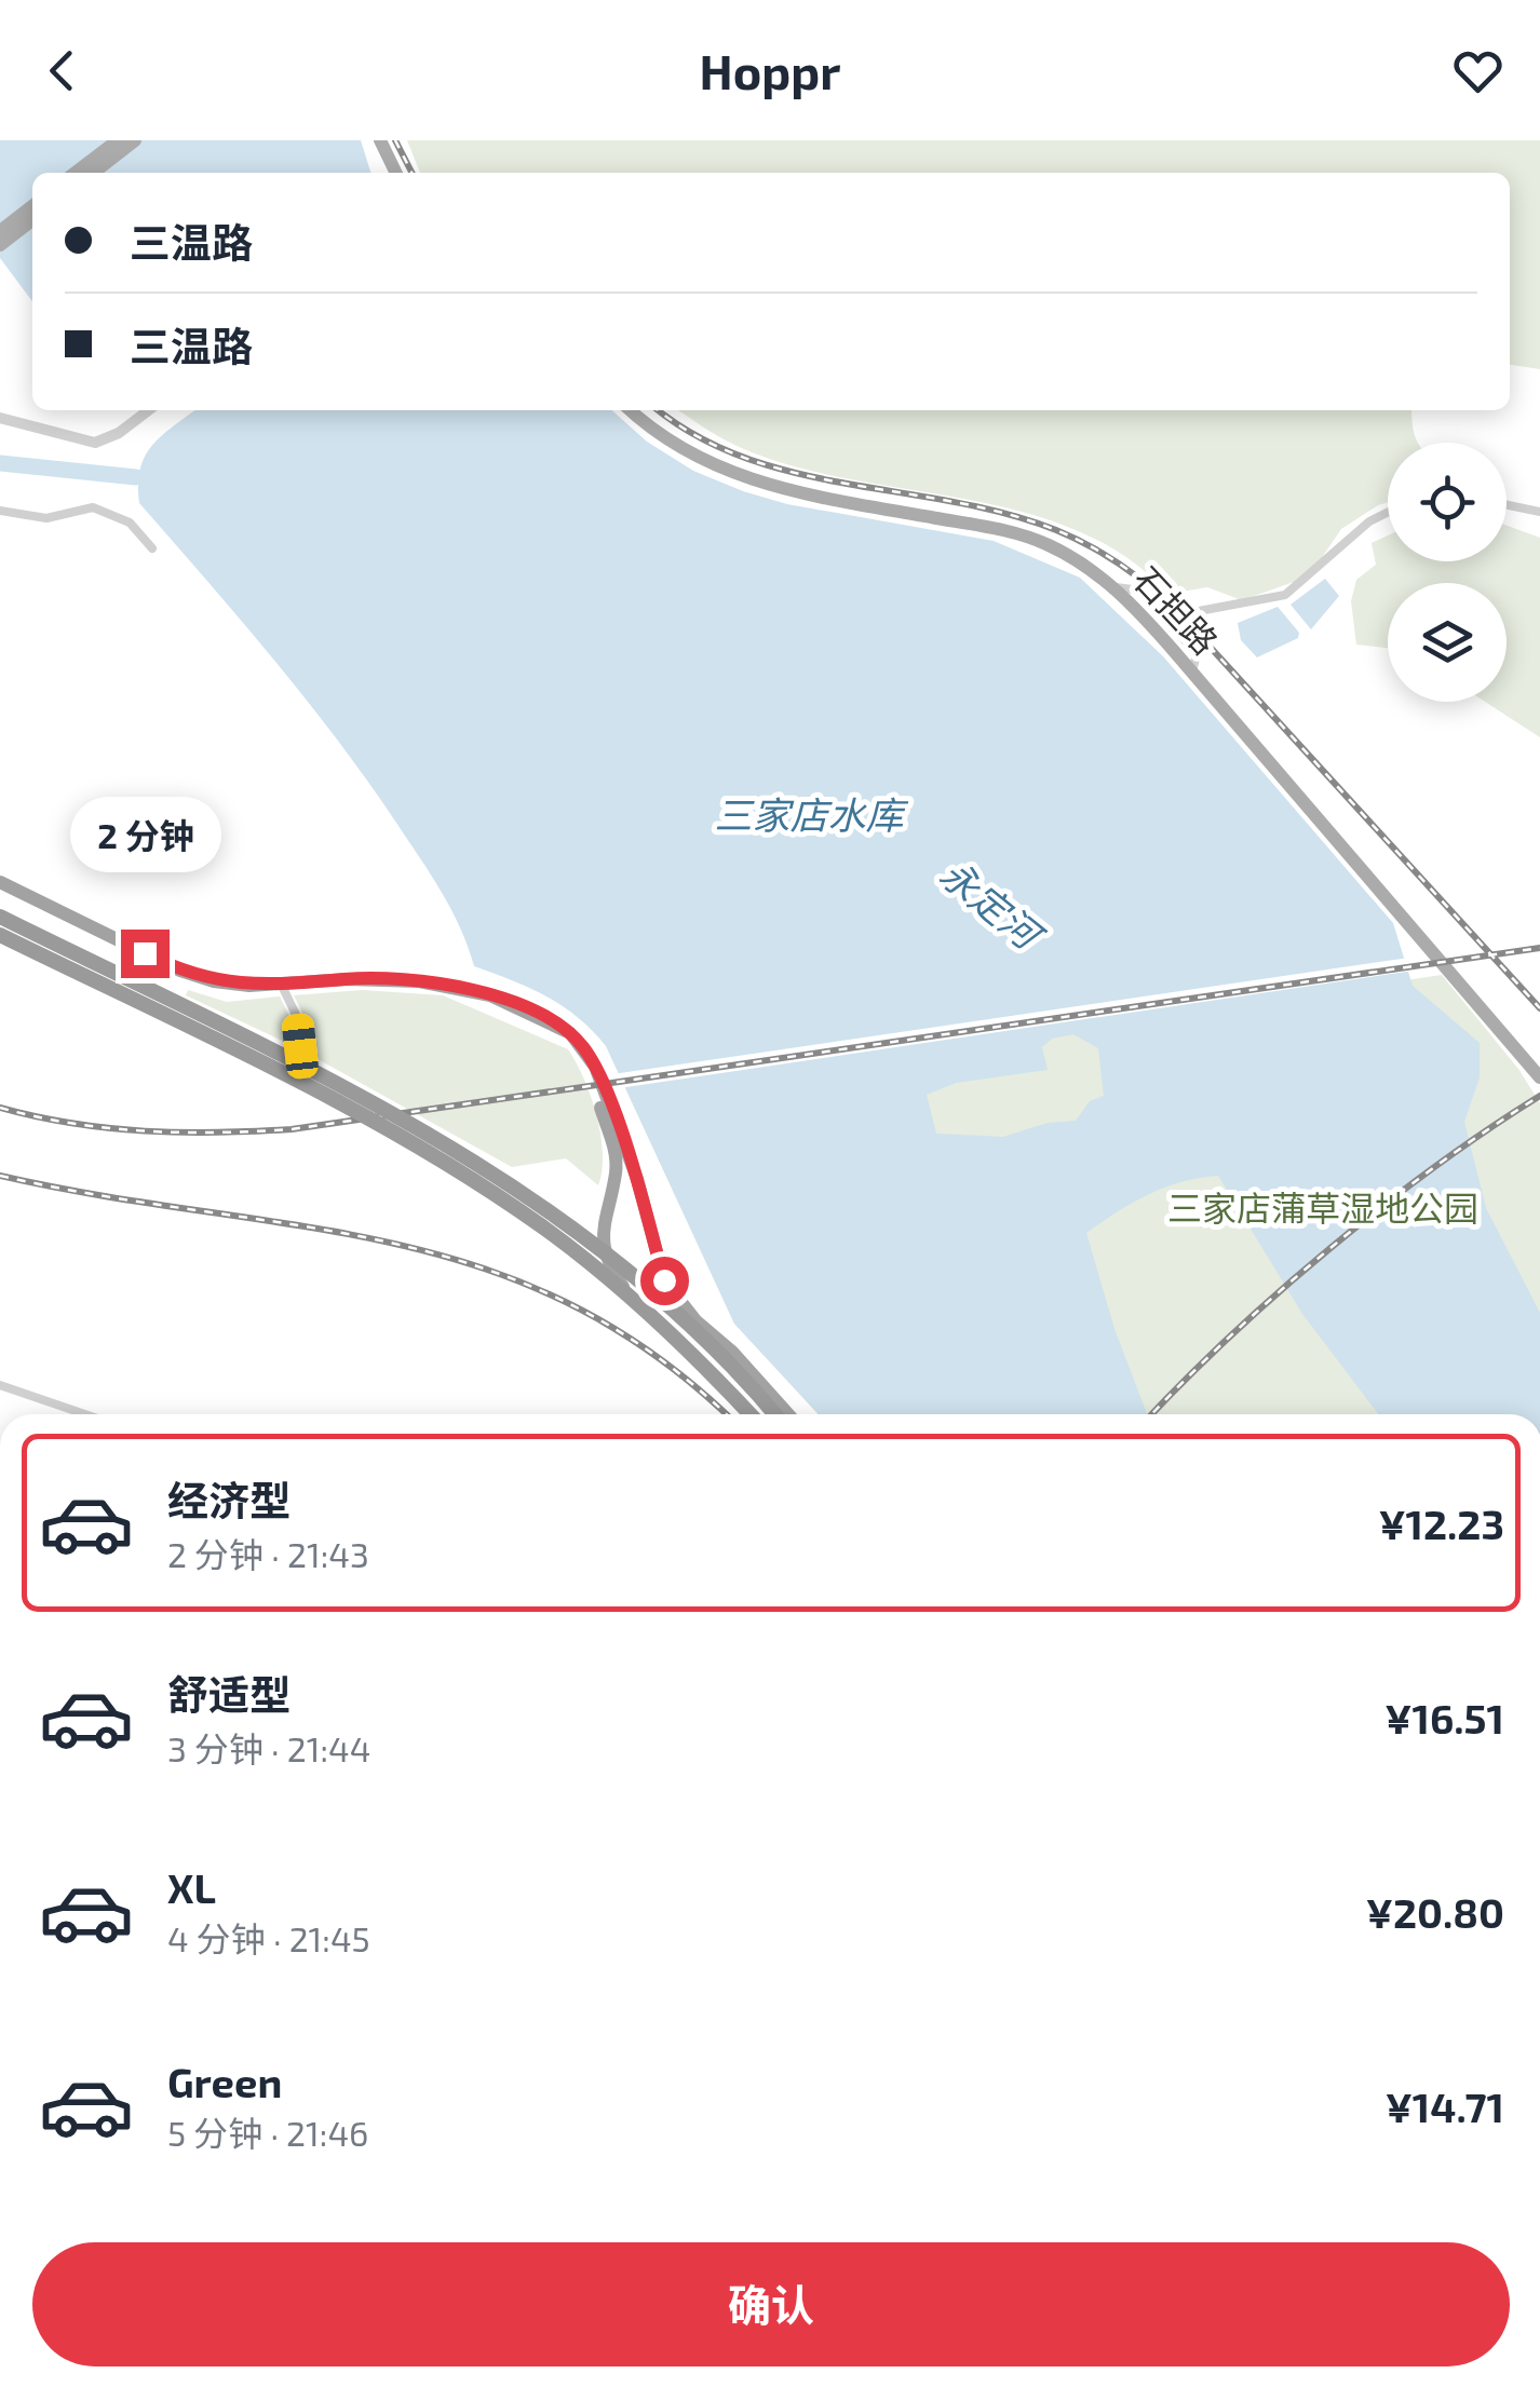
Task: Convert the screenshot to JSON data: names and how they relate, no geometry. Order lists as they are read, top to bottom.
{
  "streets": {
    "main road": ["石担路"]
  },
  "water": ["三家店水库", "永定河"],
  "parks": ["三家店蒲草湿地公园"],
  "page": {
    "header": "Hoppr",
    "banner": ["三温路", "三温路"],
    "bubble": "2 分钟",
    "list": [
      {
        "name": "经济型",
        "note": "2 分钟 · 21:43",
        "value": "¥12.23"
      },
      {
        "name": "舒适型",
        "note": "3 分钟 · 21:44",
        "value": "¥16.51"
      },
      {
        "name": "XL",
        "note": "4 分钟 · 21:45",
        "value": "¥20.80"
      },
      {
        "name": "Green",
        "note": "5 分钟 · 21:46",
        "value": "¥14.71"
      }
    ],
    "buttons": "确认"
  }
}
